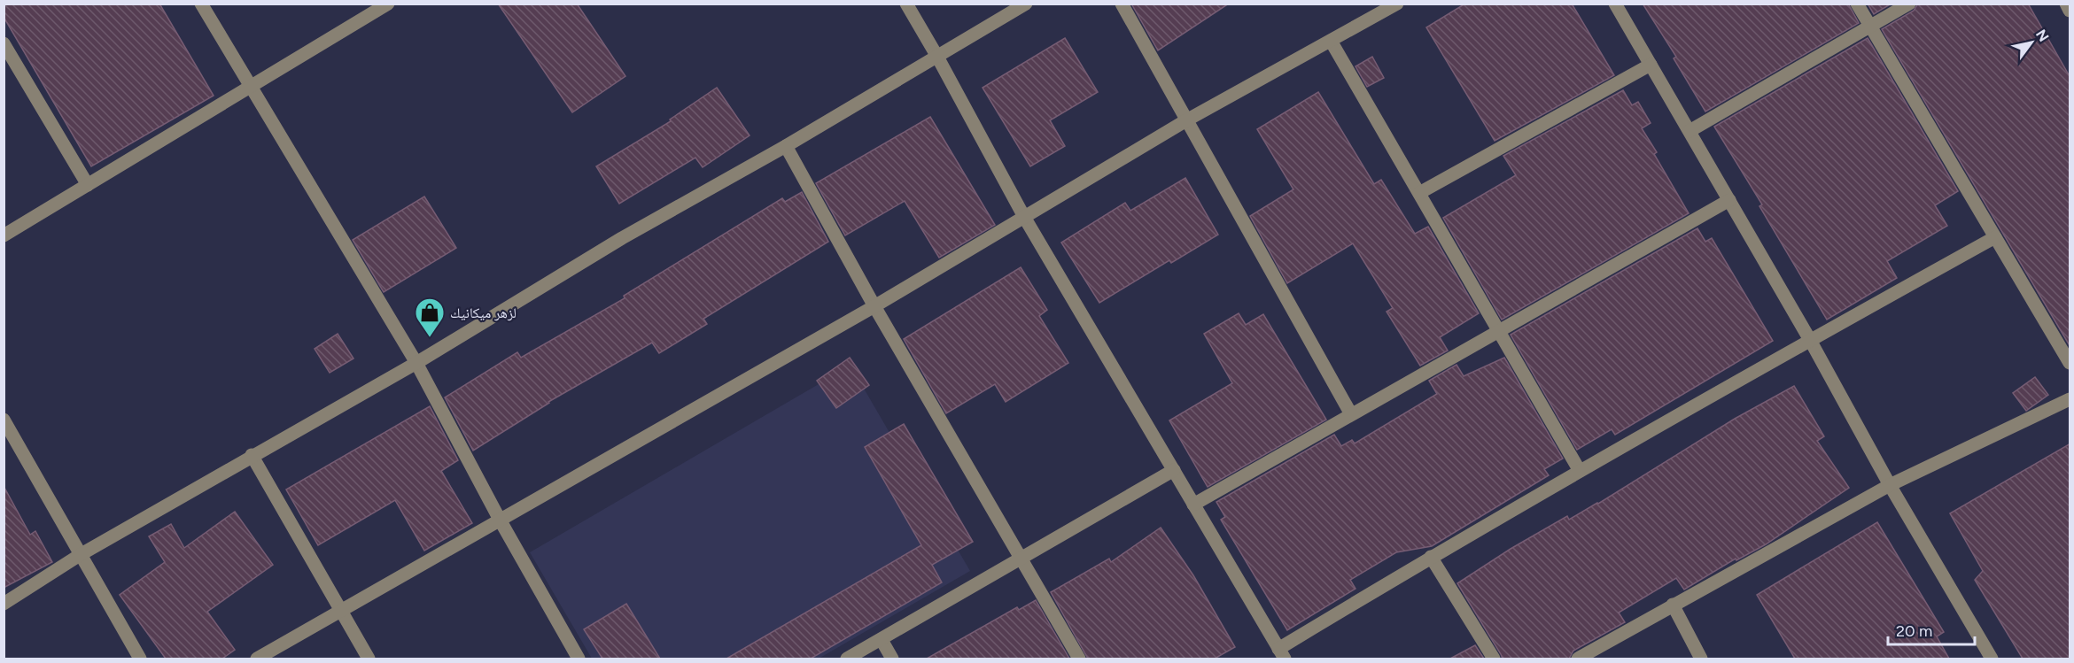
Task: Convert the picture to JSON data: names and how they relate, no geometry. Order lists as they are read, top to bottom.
{
  "places": {
    "shop": ["لزهر ميكانيك"]
  },
  "scale_bar": "20 m",
  "north": "top right"
}
